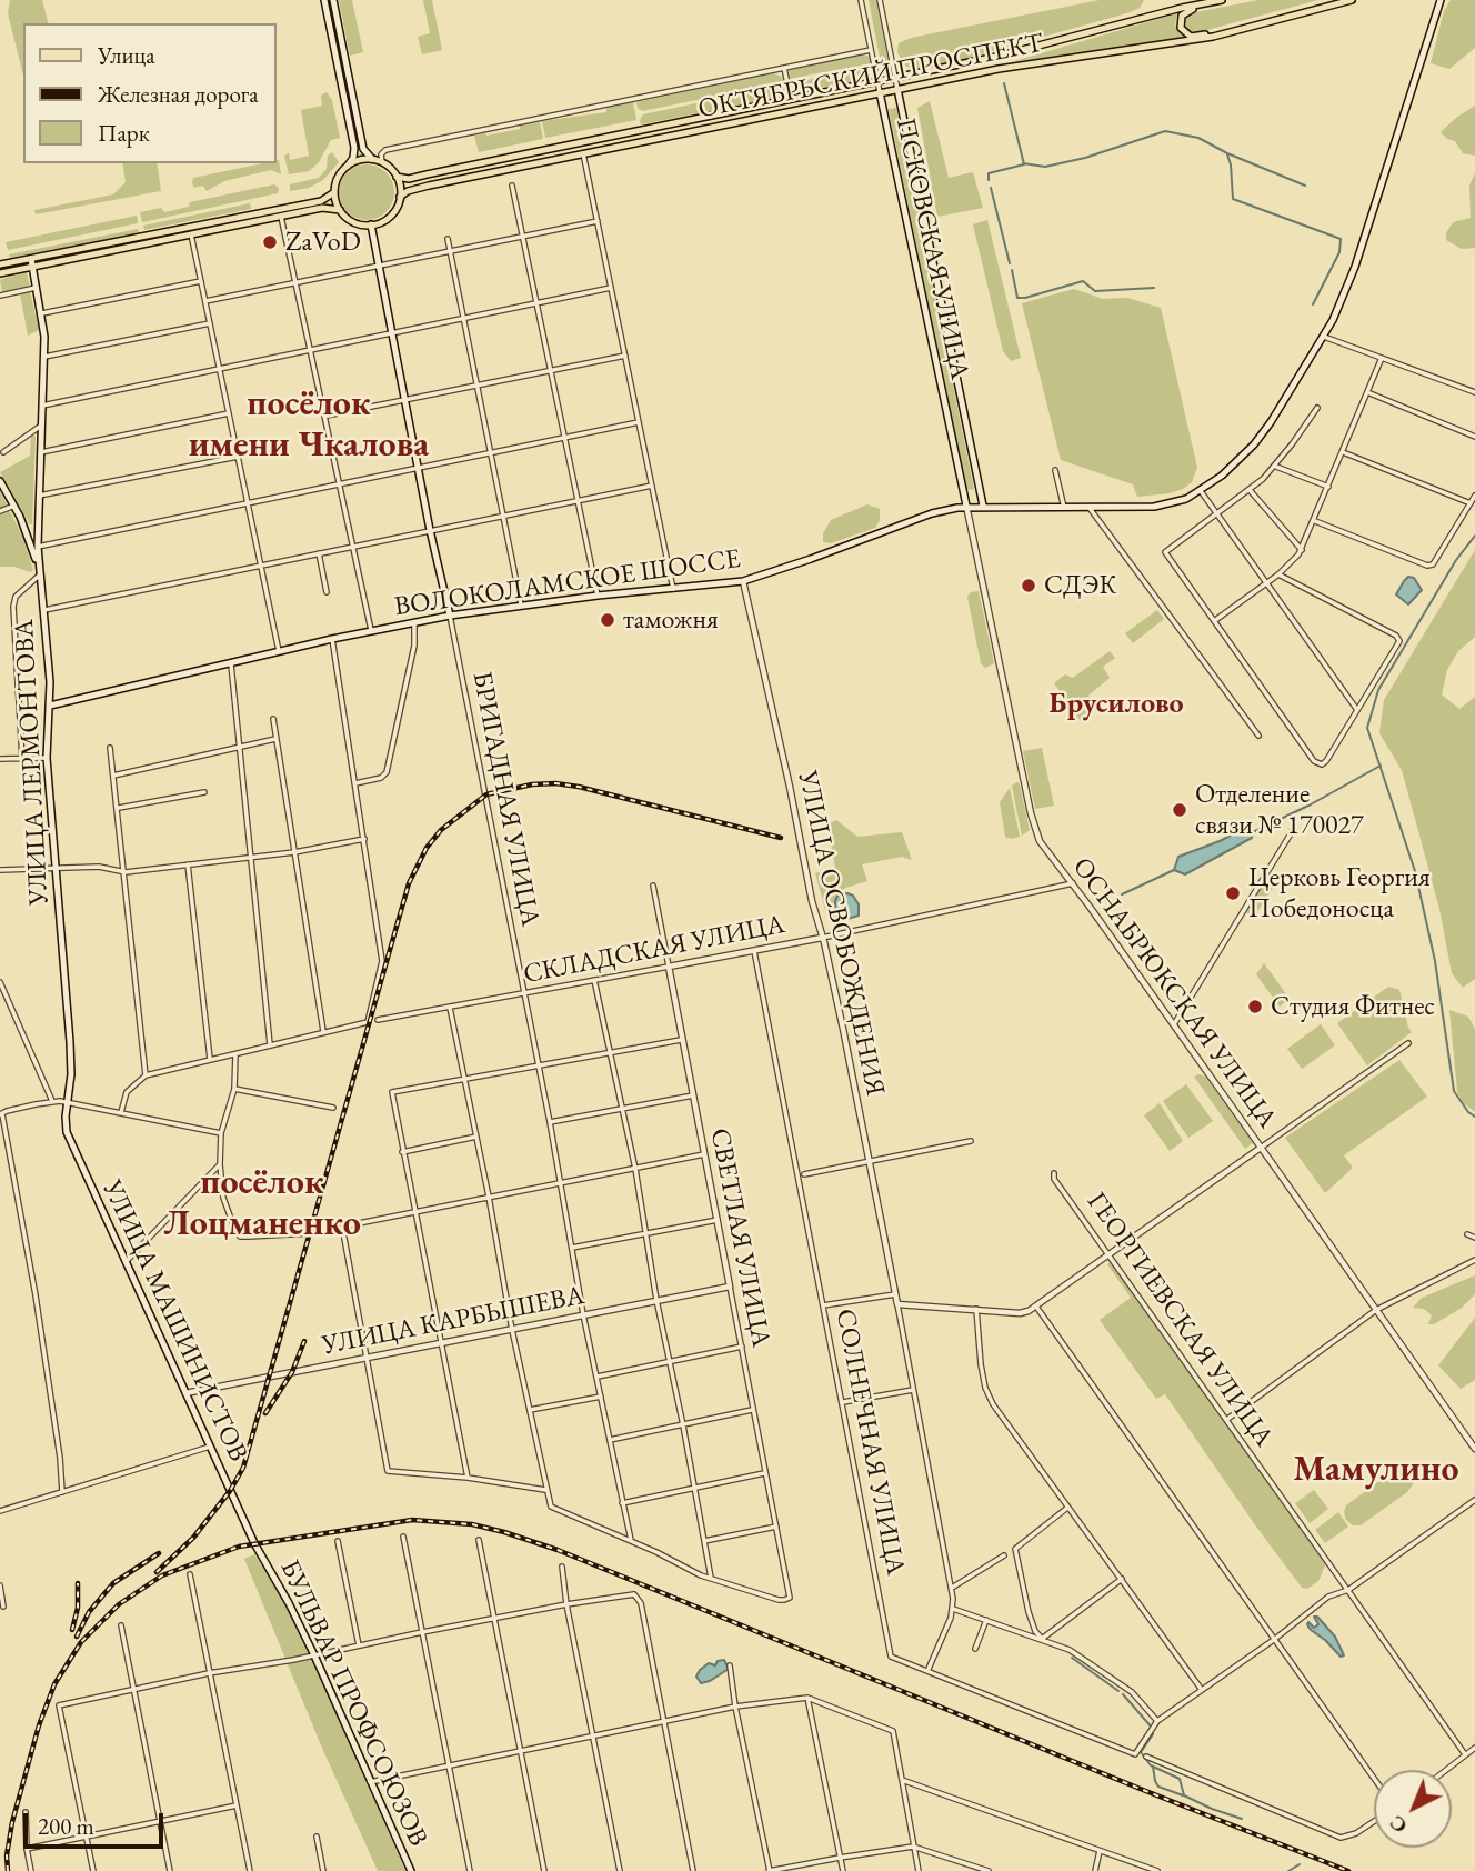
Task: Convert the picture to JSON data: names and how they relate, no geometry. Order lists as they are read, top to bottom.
{
  "streets": {
    "main road": [
      "ОКТЯБРЬСКИЙ ПРОСПЕКТ",
      "ПСКОВСКАЯ УЛИЦА",
      "ВОЛОКОЛАМСКОЕ ШОССЕ",
      "УЛИЦА ЛЕРМОНТОВА",
      "УЛИЦА МАШИНИСТОВ",
      "БУЛЬВАР ПРОФСОЮЗОВ"
    ],
    "street": [
      "БРИГАДНАЯ УЛИЦА",
      "УЛИЦА ОСВОБОЖДЕНИЯ",
      "СКЛАДСКАЯ УЛИЦА",
      "ОСНАБРЮКСКАЯ УЛИЦА",
      "СВЕТЛАЯ УЛИЦА",
      "ГЕОРГИЕВСКАЯ УЛИЦА",
      "УЛИЦА КАРБЫШЕВА",
      "СОЛНЕЧНАЯ УЛИЦА"
    ]
  },
  "crossings": [
    ["ОКТЯБРЬСКИЙ ПРОСПЕКТ", "ПСКОВСКАЯ УЛИЦА"],
    ["ПСКОВСКАЯ УЛИЦА", "ВОЛОКОЛАМСКОЕ ШОССЕ"],
    ["ПСКОВСКАЯ УЛИЦА", "ОСНАБРЮКСКАЯ УЛИЦА"],
    ["ВОЛОКОЛАМСКОЕ ШОССЕ", "УЛИЦА ЛЕРМОНТОВА"],
    ["ВОЛОКОЛАМСКОЕ ШОССЕ", "БРИГАДНАЯ УЛИЦА"],
    ["ВОЛОКОЛАМСКОЕ ШОССЕ", "УЛИЦА ОСВОБОЖДЕНИЯ"],
    ["ВОЛОКОЛАМСКОЕ ШОССЕ", "ОСНАБРЮКСКАЯ УЛИЦА"],
    ["УЛИЦА ЛЕРМОНТОВА", "УЛИЦА МАШИНИСТОВ"],
    ["БРИГАДНАЯ УЛИЦА", "СКЛАДСКАЯ УЛИЦА"],
    ["БРИГАДНАЯ УЛИЦА", "УЛИЦА КАРБЫШЕВА"],
    ["УЛИЦА ОСВОБОЖДЕНИЯ", "СКЛАДСКАЯ УЛИЦА"],
    ["СКЛАДСКАЯ УЛИЦА", "ОСНАБРЮКСКАЯ УЛИЦА"],
    ["СКЛАДСКАЯ УЛИЦА", "СВЕТЛАЯ УЛИЦА"],
    ["СКЛАДСКАЯ УЛИЦА", "СОЛНЕЧНАЯ УЛИЦА"],
    ["СВЕТЛАЯ УЛИЦА", "УЛИЦА КАРБЫШЕВА"],
    ["УЛИЦА МАШИНИСТОВ", "УЛИЦА КАРБЫШЕВА"],
    ["УЛИЦА МАШИНИСТОВ", "БУЛЬВАР ПРОФСОЮЗОВ"]
  ],
  "districts": [
    "посёлок имени Чкалова",
    "Брусилово",
    "посёлок Лоцманенко",
    "Мамулино"
  ],
  "places": [
    "ZaVoD",
    "СДЭК",
    "таможня",
    "Отделение связи № 170027",
    "Церковь Георгия Победоносца",
    "Студия Фитнес"
  ],
  "legend": ["Улица", "Железная дорога", "Парк"],
  "scale_bar": "200 m",
  "north": "bottom left"
}
